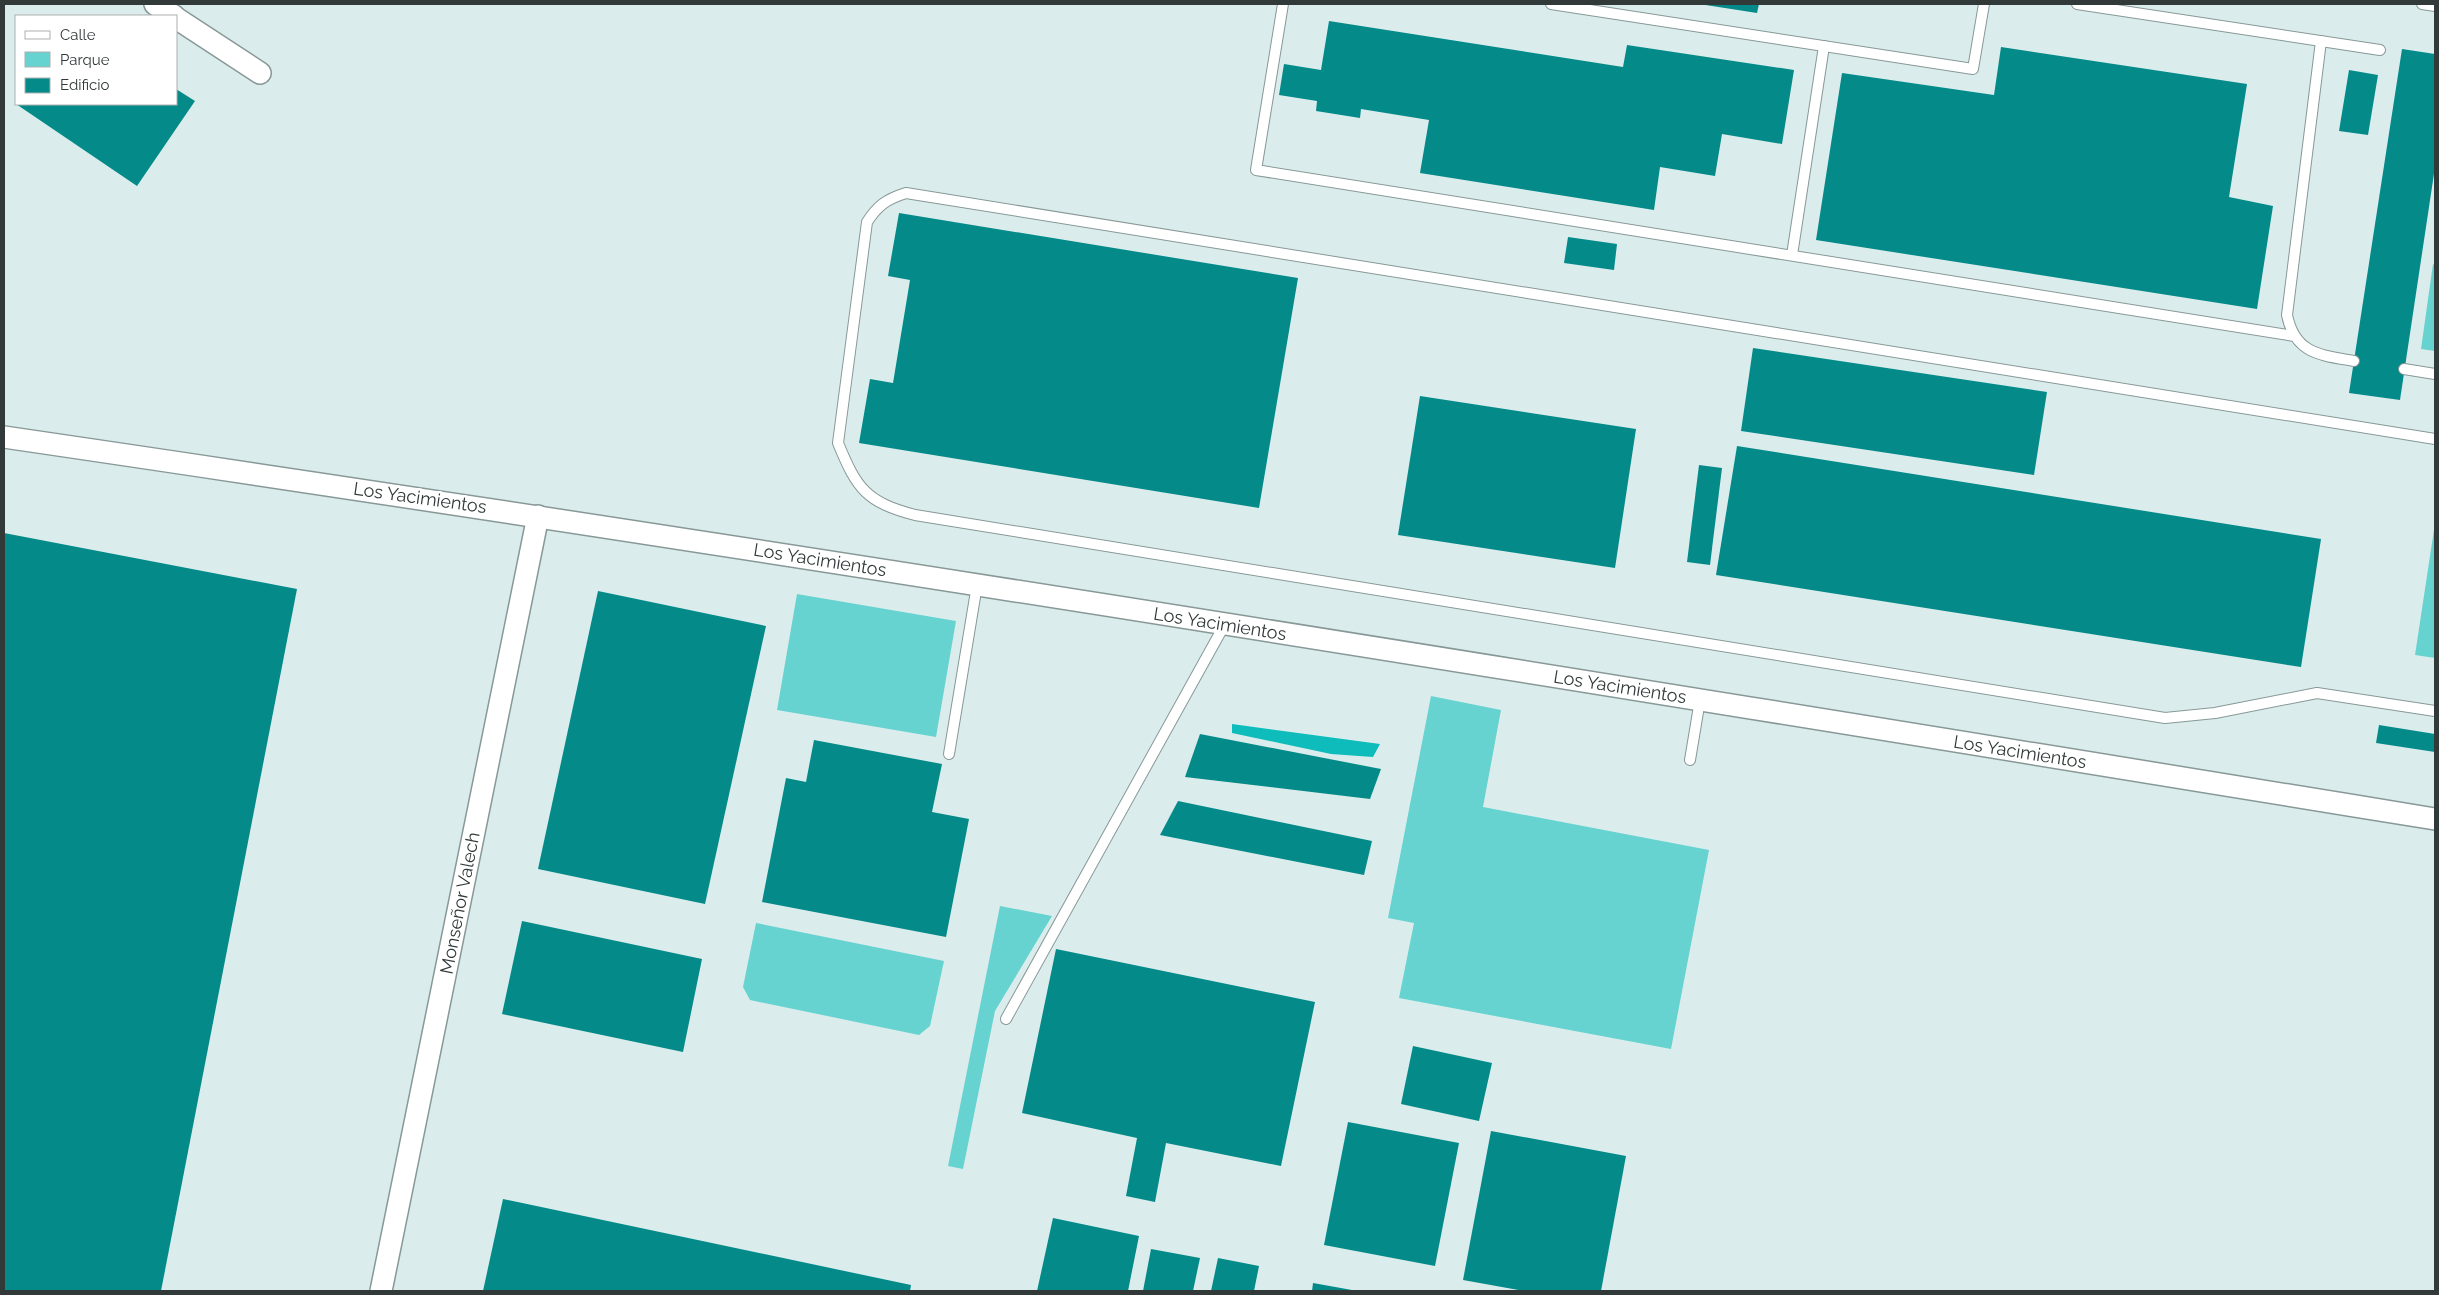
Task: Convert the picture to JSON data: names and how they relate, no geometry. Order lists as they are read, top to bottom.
{
  "streets": {
    "street": ["Los Yacimientos", "Monseñor Valech"]
  },
  "crossings": [
    ["Los Yacimientos", "Monseñor Valech"]
  ],
  "legend": ["Calle", "Parque", "Edificio"]
}
